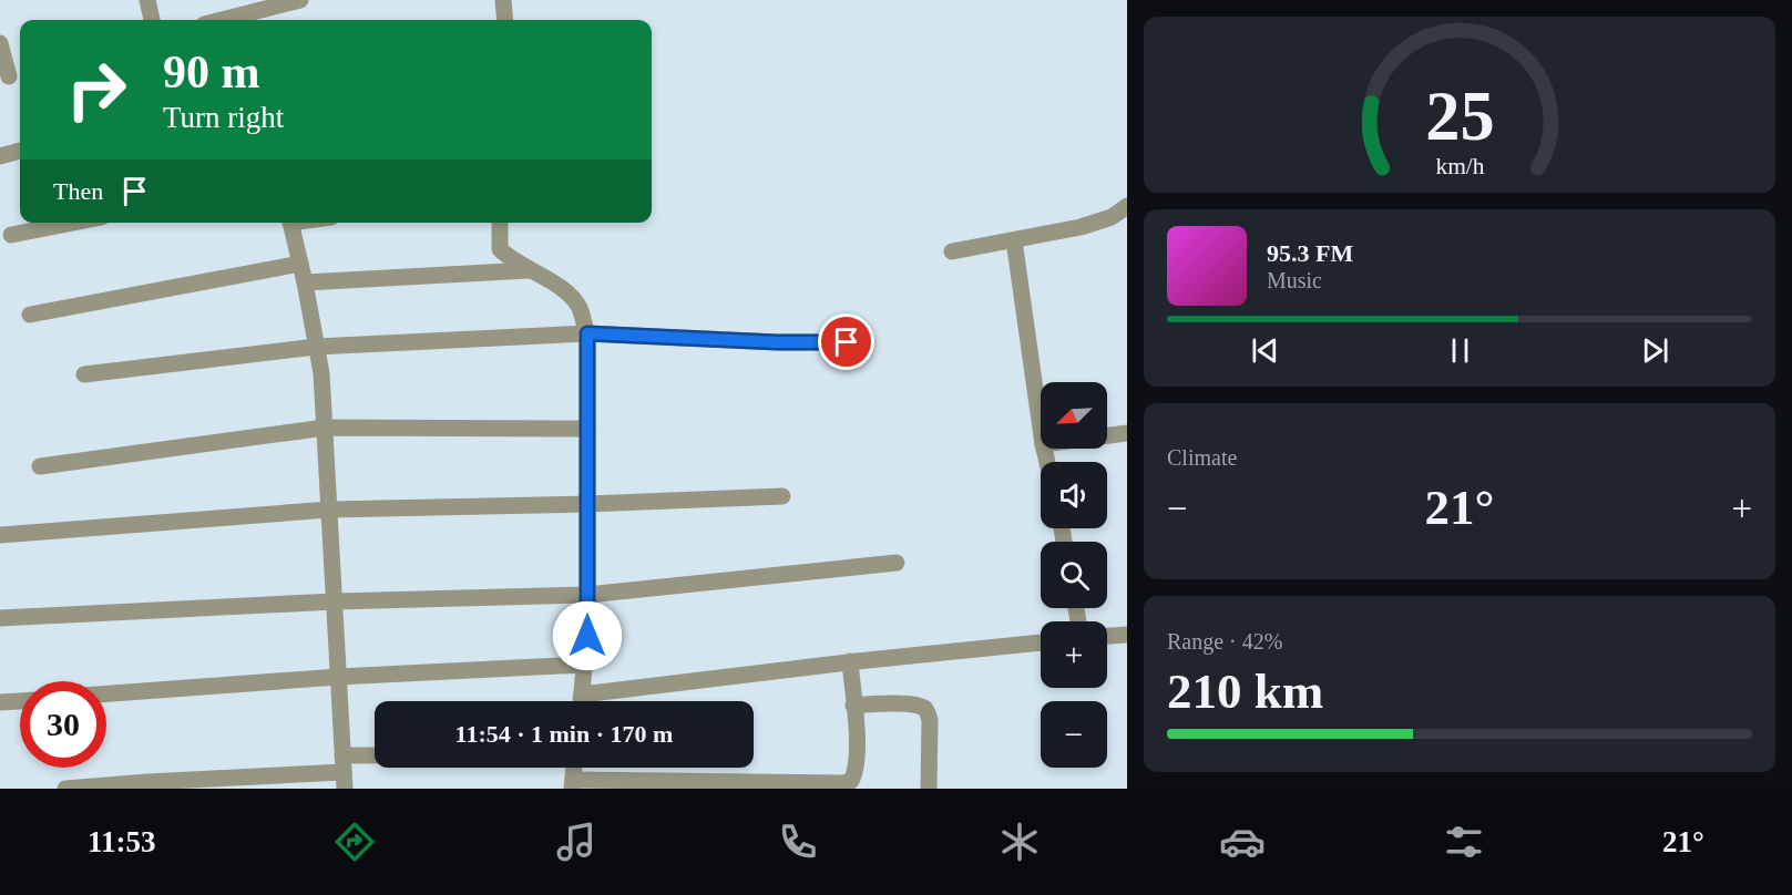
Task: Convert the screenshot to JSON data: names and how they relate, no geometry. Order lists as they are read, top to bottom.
{
  "north": "bottom left",
  "page": {
    "turn": ["90 m", "Turn right"],
    "then": "Then",
    "song": ["95.3 FM", "Music"],
    "map_buttons": ["+", "−"],
    "tile": [
      "Climate",
      ["Range · 42%", "210 km"]
    ],
    "heat": ["−", "21°", "+"],
    "limit": "30",
    "trip": "11:54 · 1 min · 170 m",
    "tabs": ["11:53", "21°"],
    "gauge": ["25", "km/h"]
  }
}
